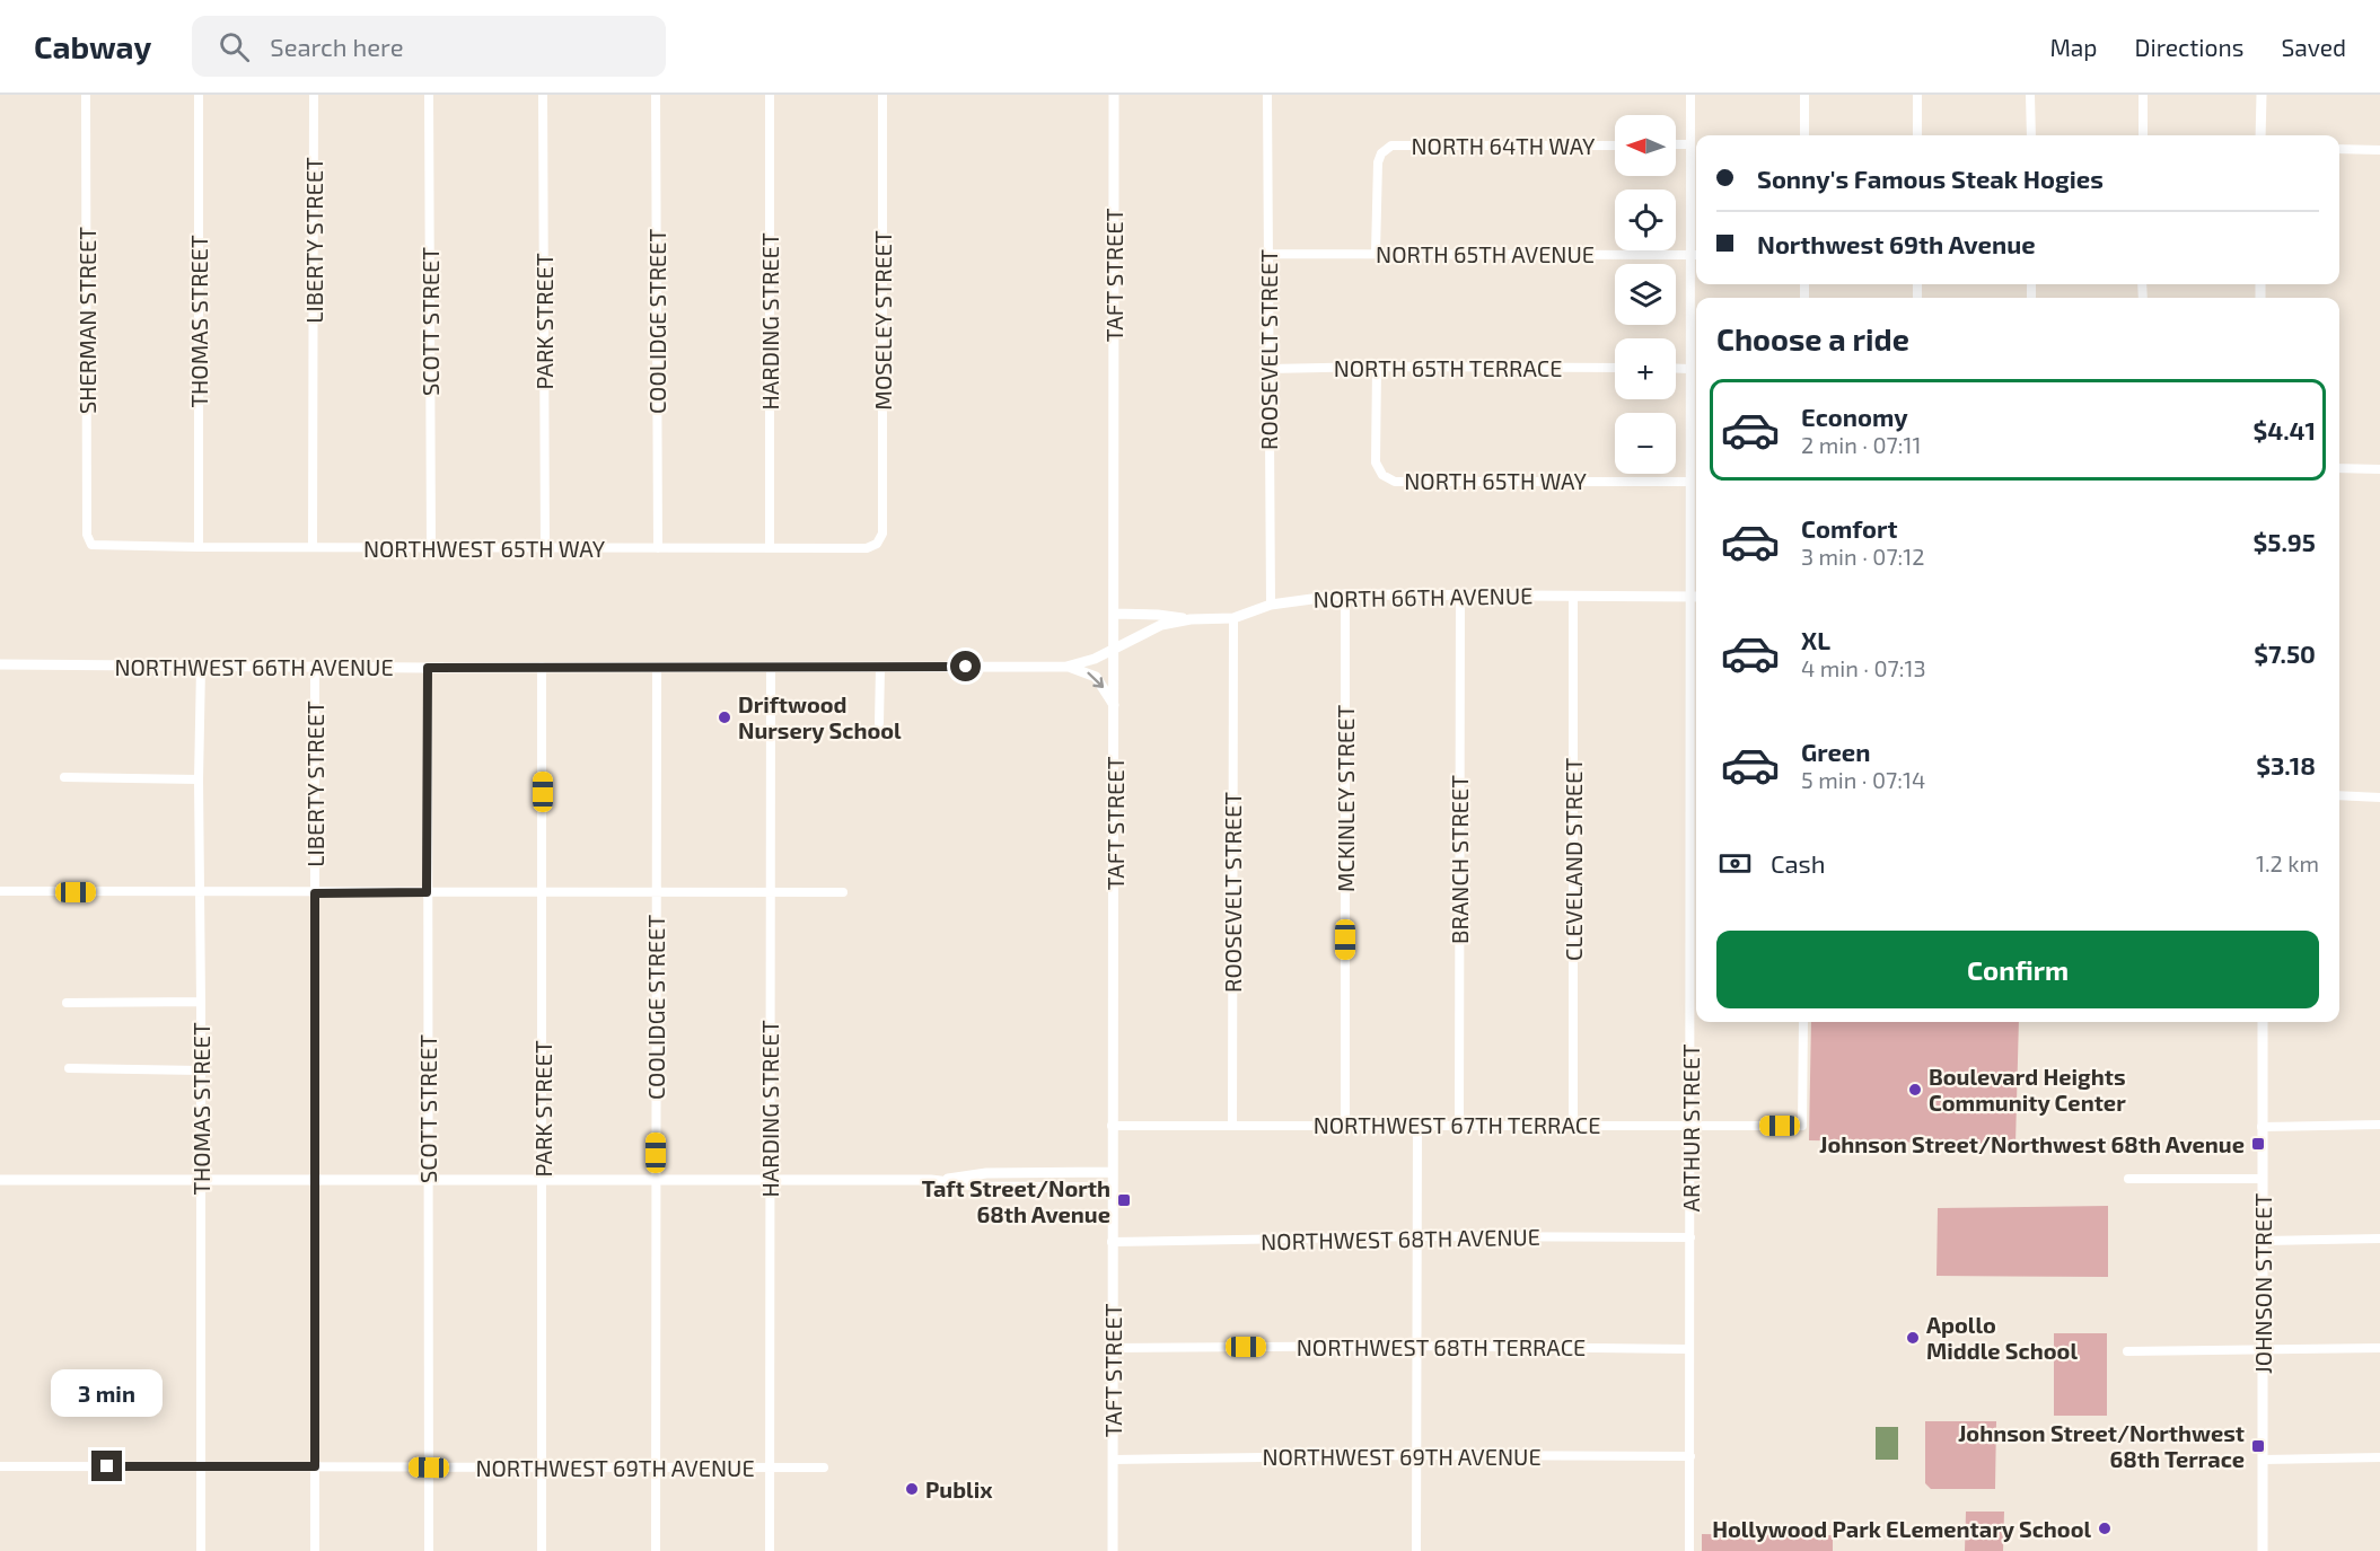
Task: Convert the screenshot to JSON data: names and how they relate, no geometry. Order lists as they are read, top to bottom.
{
  "streets": {
    "street": [
      "NORTH 64TH WAY",
      "LIBERTY STREET",
      "NORTH 65TH AVENUE",
      "TAFT STREET",
      "SHERMAN STREET",
      "MOSELEY STREET",
      "THOMAS STREET",
      "SCOTT STREET",
      "PARK STREET",
      "COOLIDGE STREET",
      "HARDING STREET",
      "ROOSEVELT STREET",
      "NORTH 65TH TERRACE",
      "NORTH 65TH WAY",
      "NORTHWEST 65TH WAY",
      "NORTH 66TH AVENUE",
      "NORTHWEST 66TH AVENUE",
      "MCKINLEY STREET",
      "BRANCH STREET",
      "CLEVELAND STREET",
      "NORTHWEST 67TH TERRACE",
      "ARTHUR STREET",
      "NORTHWEST 68TH AVENUE",
      "JOHNSON STREET",
      "NORTHWEST 68TH TERRACE",
      "NORTHWEST 69TH AVENUE"
    ]
  },
  "crossings": [
    ["NORTH 64TH WAY", "NORTH 65TH AVENUE"],
    ["LIBERTY STREET", "NORTHWEST 65TH WAY"],
    ["LIBERTY STREET", "NORTHWEST 66TH AVENUE"],
    ["LIBERTY STREET", "NORTHWEST 69TH AVENUE"],
    ["NORTH 65TH AVENUE", "ROOSEVELT STREET"],
    ["NORTH 65TH AVENUE", "ARTHUR STREET"],
    ["TAFT STREET", "NORTH 66TH AVENUE"],
    ["TAFT STREET", "NORTHWEST 66TH AVENUE"],
    ["TAFT STREET", "NORTHWEST 67TH TERRACE"],
    ["TAFT STREET", "NORTHWEST 68TH AVENUE"],
    ["TAFT STREET", "NORTHWEST 68TH TERRACE"],
    ["TAFT STREET", "NORTHWEST 69TH AVENUE"],
    ["SHERMAN STREET", "NORTHWEST 65TH WAY"],
    ["MOSELEY STREET", "NORTHWEST 65TH WAY"],
    ["THOMAS STREET", "NORTHWEST 65TH WAY"],
    ["THOMAS STREET", "NORTHWEST 66TH AVENUE"],
    ["THOMAS STREET", "NORTHWEST 69TH AVENUE"],
    ["SCOTT STREET", "NORTHWEST 65TH WAY"],
    ["SCOTT STREET", "NORTHWEST 66TH AVENUE"],
    ["SCOTT STREET", "NORTHWEST 69TH AVENUE"],
    ["PARK STREET", "NORTHWEST 65TH WAY"],
    ["PARK STREET", "NORTHWEST 66TH AVENUE"],
    ["PARK STREET", "NORTHWEST 69TH AVENUE"],
    ["COOLIDGE STREET", "NORTHWEST 65TH WAY"],
    ["COOLIDGE STREET", "NORTHWEST 66TH AVENUE"],
    ["COOLIDGE STREET", "NORTHWEST 69TH AVENUE"],
    ["HARDING STREET", "NORTHWEST 65TH WAY"],
    ["HARDING STREET", "NORTHWEST 66TH AVENUE"],
    ["HARDING STREET", "NORTHWEST 69TH AVENUE"],
    ["ROOSEVELT STREET", "NORTH 65TH TERRACE"],
    ["ROOSEVELT STREET", "NORTH 66TH AVENUE"],
    ["ROOSEVELT STREET", "NORTHWEST 67TH TERRACE"],
    ["NORTH 65TH TERRACE", "NORTH 65TH WAY"],
    ["NORTH 65TH WAY", "ARTHUR STREET"],
    ["NORTH 66TH AVENUE", "NORTHWEST 66TH AVENUE"],
    ["NORTH 66TH AVENUE", "MCKINLEY STREET"],
    ["NORTH 66TH AVENUE", "BRANCH STREET"],
    ["NORTH 66TH AVENUE", "CLEVELAND STREET"],
    ["NORTH 66TH AVENUE", "ARTHUR STREET"],
    ["MCKINLEY STREET", "NORTHWEST 67TH TERRACE"],
    ["BRANCH STREET", "NORTHWEST 67TH TERRACE"],
    ["CLEVELAND STREET", "NORTHWEST 67TH TERRACE"],
    ["NORTHWEST 67TH TERRACE", "ARTHUR STREET"],
    ["ARTHUR STREET", "NORTHWEST 68TH AVENUE"],
    ["ARTHUR STREET", "NORTHWEST 68TH TERRACE"],
    ["ARTHUR STREET", "NORTHWEST 69TH AVENUE"]
  ],
  "places": {
    "other": [
      "Driftwood Nursery School",
      "Boulevard Heights Community Center",
      "Apollo Middle School",
      "Publix",
      "Hollywood Park ELementary School"
    ],
    "transit": ["Johnson Street/Northwest 68th Avenue", "Taft Street/North 68th Avenue", "Johnson Street/Northwest 68th Terrace"]
  },
  "north": "left",
  "page": {
    "header": "Cabway",
    "search": "Search here",
    "nav": ["Map", "Directions", "Saved"],
    "map_buttons": ["+", "−"],
    "banner": ["Sonny's Famous Steak Hogies", "Northwest 69th Avenue"],
    "heading": "Choose a ride",
    "list": [
      {
        "name": "Economy",
        "note": "2 min · 07:11",
        "value": "$4.41"
      },
      {
        "name": "Comfort",
        "note": "3 min · 07:12",
        "value": "$5.95"
      },
      {
        "name": "XL",
        "note": "4 min · 07:13",
        "value": "$7.50"
      },
      {
        "name": "Green",
        "note": "5 min · 07:14",
        "value": "$3.18"
      }
    ],
    "pay": ["Cash", "1.2 km"],
    "buttons": "Confirm",
    "bubble": "3 min"
  }
}
